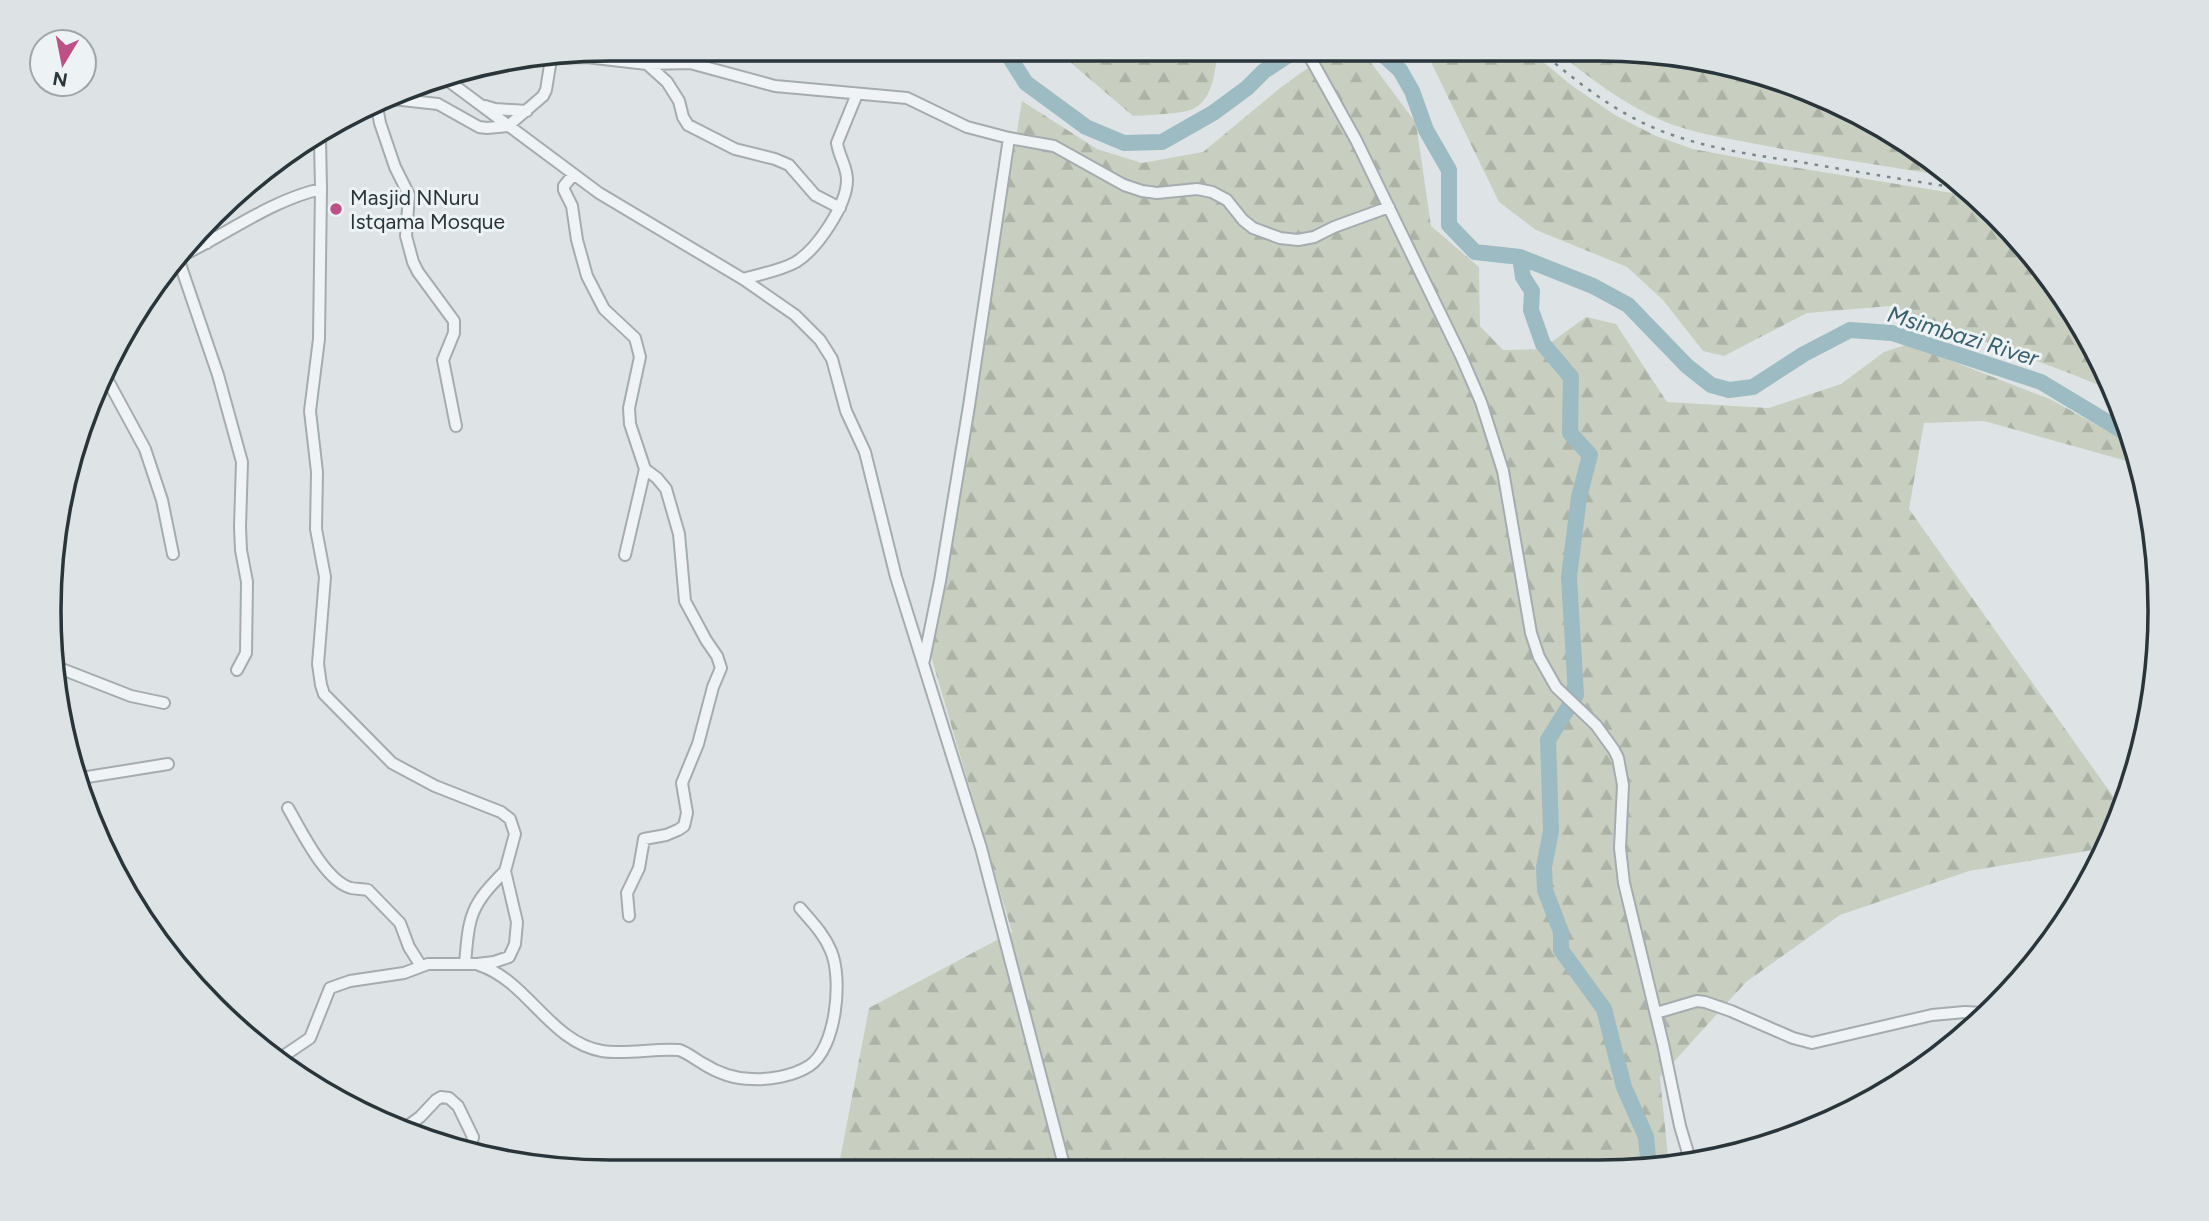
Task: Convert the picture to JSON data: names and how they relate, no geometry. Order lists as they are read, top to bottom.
{
  "water": ["Msimbazi River"],
  "places": ["Masjid NNuru Istqama Mosque"],
  "north": "bottom"
}
